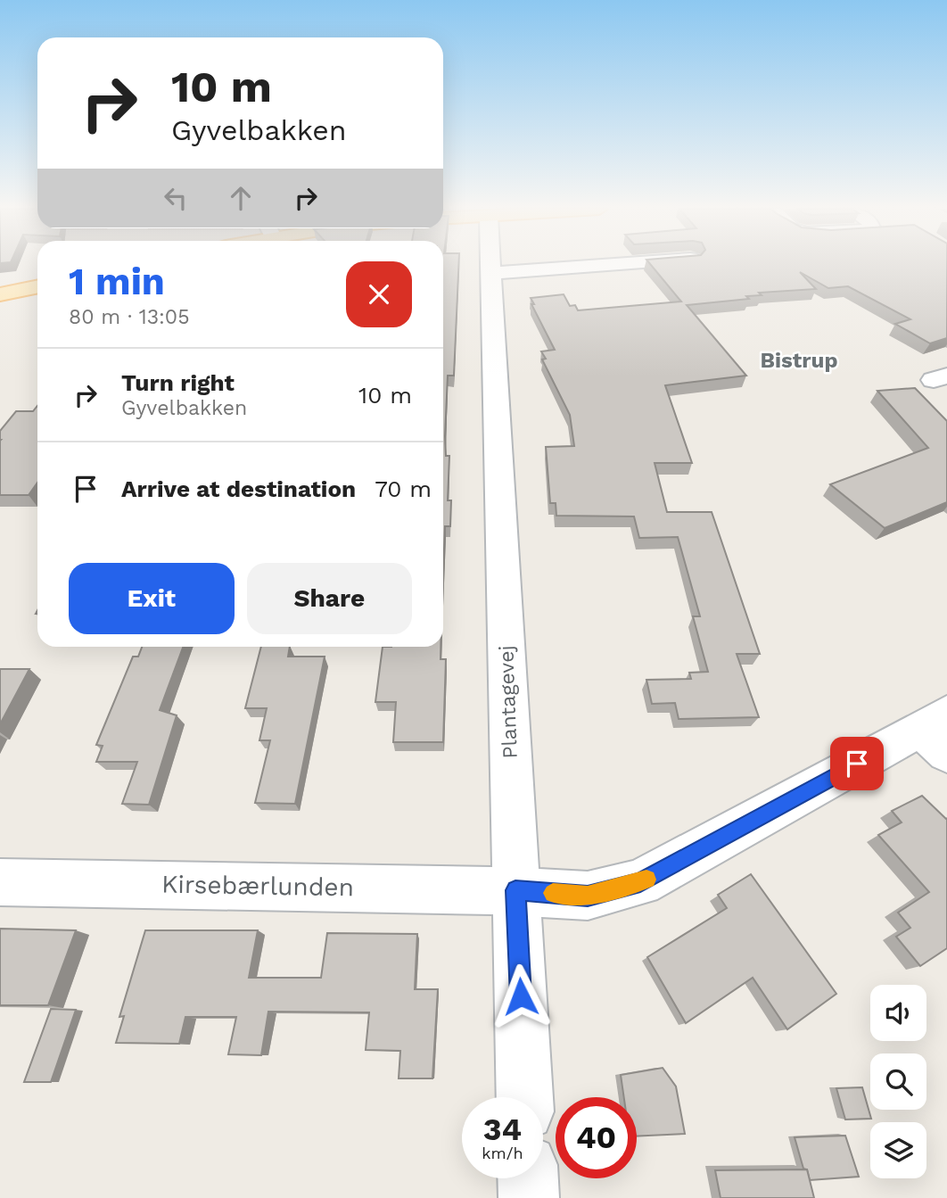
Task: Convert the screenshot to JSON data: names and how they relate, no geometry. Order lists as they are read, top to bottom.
{
  "streets": {
    "street": ["Plantagevej", "Kirsebærlunden"]
  },
  "crossings": [
    ["Plantagevej", "Kirsebærlunden"]
  ],
  "districts": ["Bistrup"],
  "page": {
    "turn": ["10 m", "Gyvelbakken"],
    "heading": ["1 min", "80 m · 13:05"],
    "list": [
      {
        "name": "Turn right",
        "note": "Gyvelbakken",
        "value": "10 m"
      },
      {
        "name": "Arrive at destination",
        "value": "70 m"
      }
    ],
    "buttons": ["Exit", "Share"],
    "speed": "34 km/h",
    "limit": "40"
  }
}
